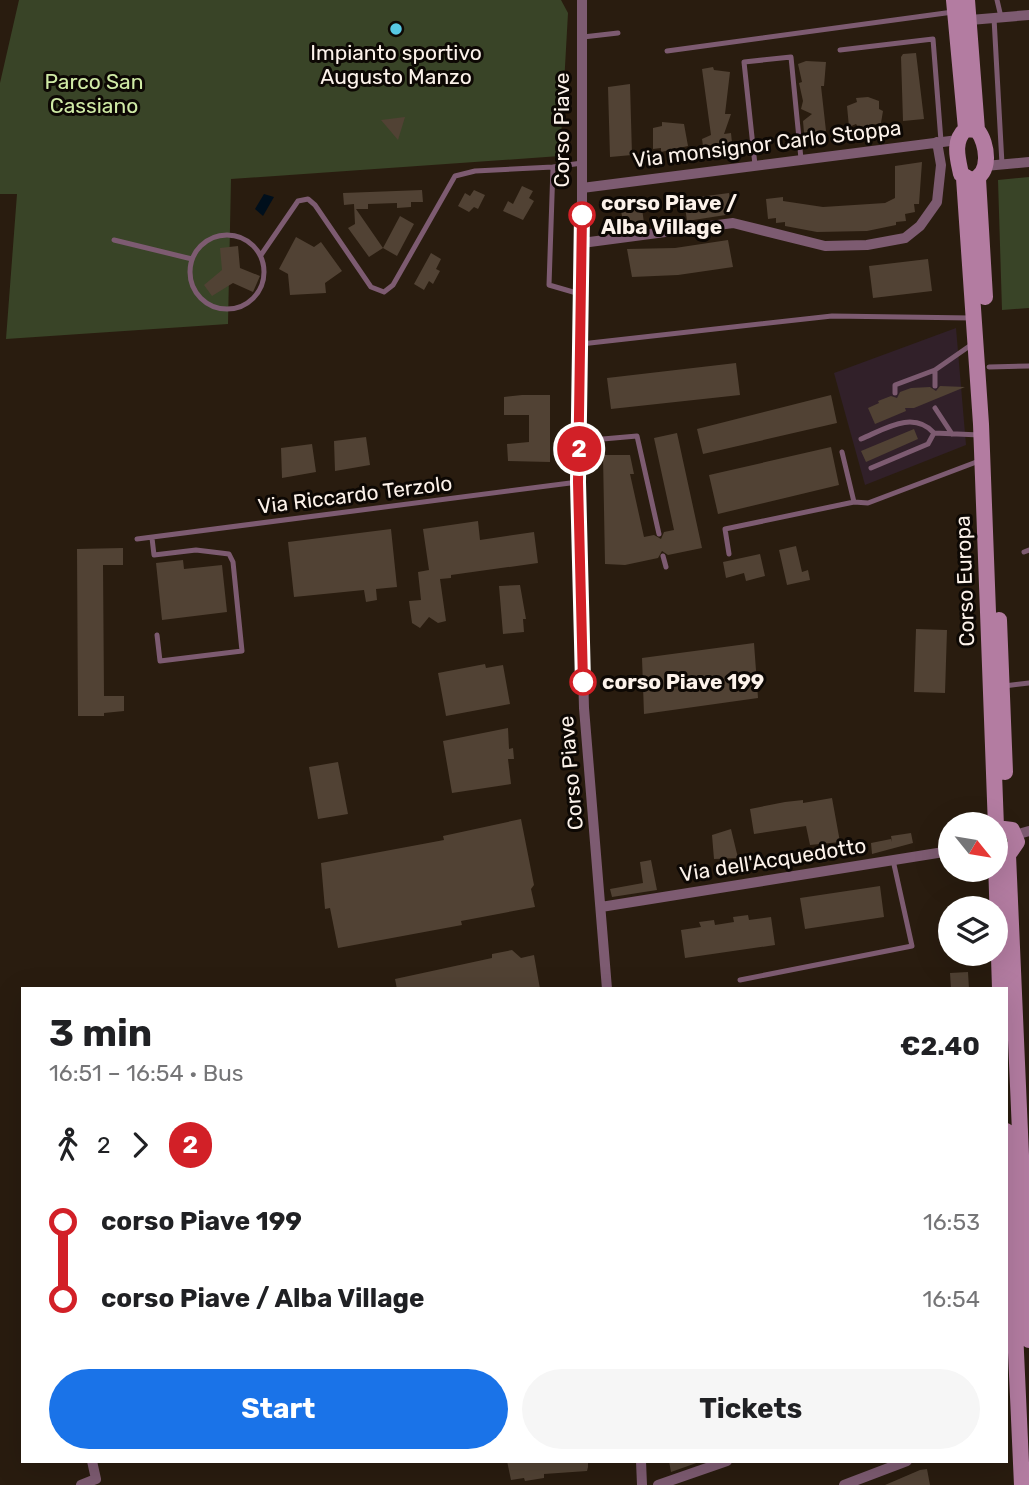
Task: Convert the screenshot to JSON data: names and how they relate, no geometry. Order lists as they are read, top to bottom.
{
  "streets": {
    "main road": ["Corso Europa"],
    "street": ["Corso Piave", "Via monsignor Carlo Stoppa", "Via dell'Acquedotto"],
    "lane": ["Via Riccardo Terzolo"]
  },
  "crossings": [
    ["Corso Piave", "Via monsignor Carlo Stoppa"],
    ["Corso Piave", "Via Riccardo Terzolo"],
    ["Corso Piave", "Via dell'Acquedotto"]
  ],
  "parks": ["Parco San Cassiano"],
  "places": ["Impianto sportivo Augusto Manzo", "corso Piave / Alba Village", "corso Piave 199"],
  "lines": ["bus line 2"],
  "north": "bottom right",
  "page": {
    "on_map": "2",
    "heading": ["3 min", "16:51 – 16:54 · Bus", "€2.40"],
    "legs": ["2", "2"],
    "list": [
      {
        "name": "corso Piave 199",
        "value": "16:53"
      },
      {
        "name": "corso Piave / Alba Village",
        "value": "16:54"
      }
    ],
    "buttons": ["Start", "Tickets"]
  }
}
